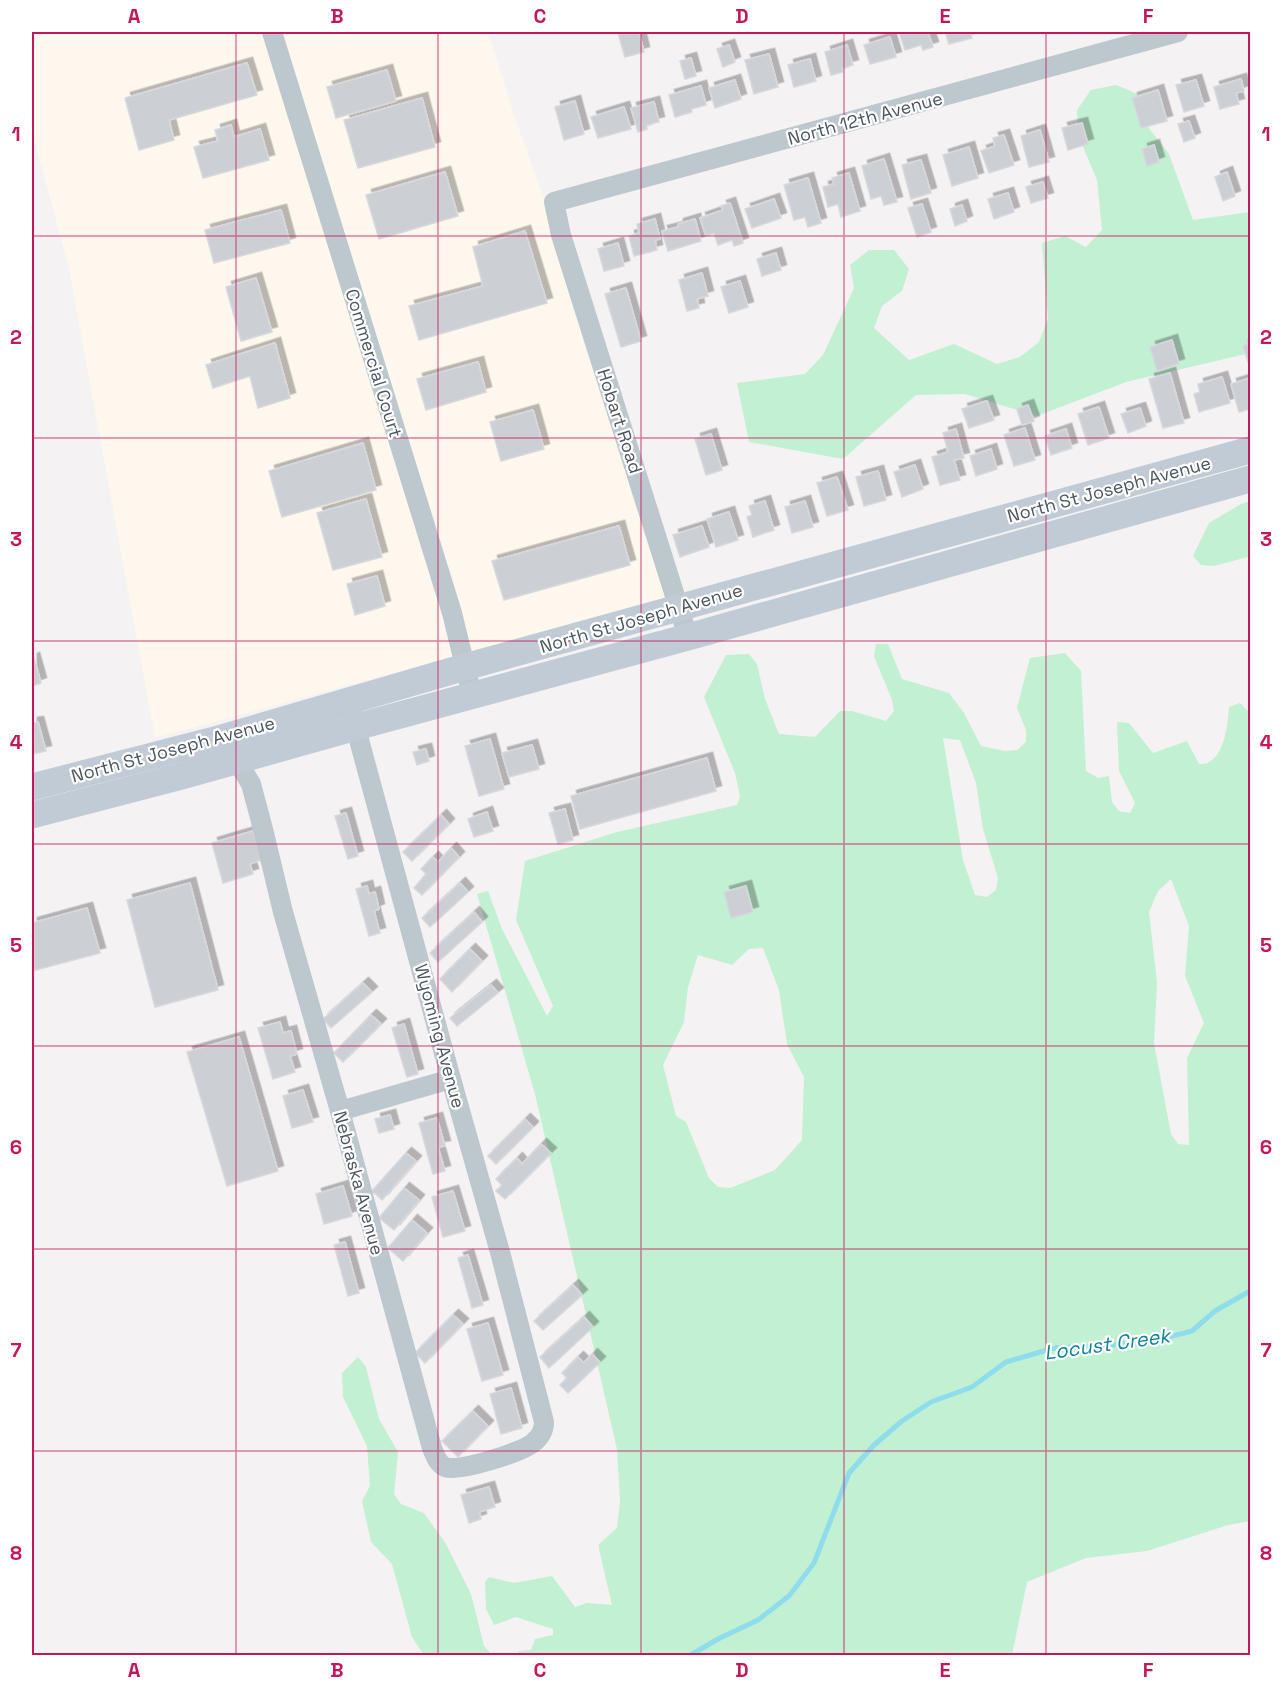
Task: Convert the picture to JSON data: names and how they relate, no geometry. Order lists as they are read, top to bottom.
{
  "streets": {
    "main road": ["North St Joseph Avenue"],
    "street": [
      "North 12th Avenue",
      "Commercial Court",
      "Hobart Road",
      "Wyoming Avenue",
      "Nebraska Avenue"
    ]
  },
  "crossings": [
    ["North 12th Avenue", "Hobart Road"],
    ["Commercial Court", "North St Joseph Avenue"],
    ["Hobart Road", "North St Joseph Avenue"],
    ["North St Joseph Avenue", "Wyoming Avenue"],
    ["North St Joseph Avenue", "Nebraska Avenue"],
    ["Wyoming Avenue", "Nebraska Avenue"]
  ],
  "water": ["Locust Creek"],
  "grid": {
    "columns": [
      "A",
      "B",
      "C",
      "D",
      "E",
      "F"
    ],
    "rows": [
      "1",
      "2",
      "3",
      "4",
      "5",
      "6",
      "7",
      "8"
    ]
  }
}
